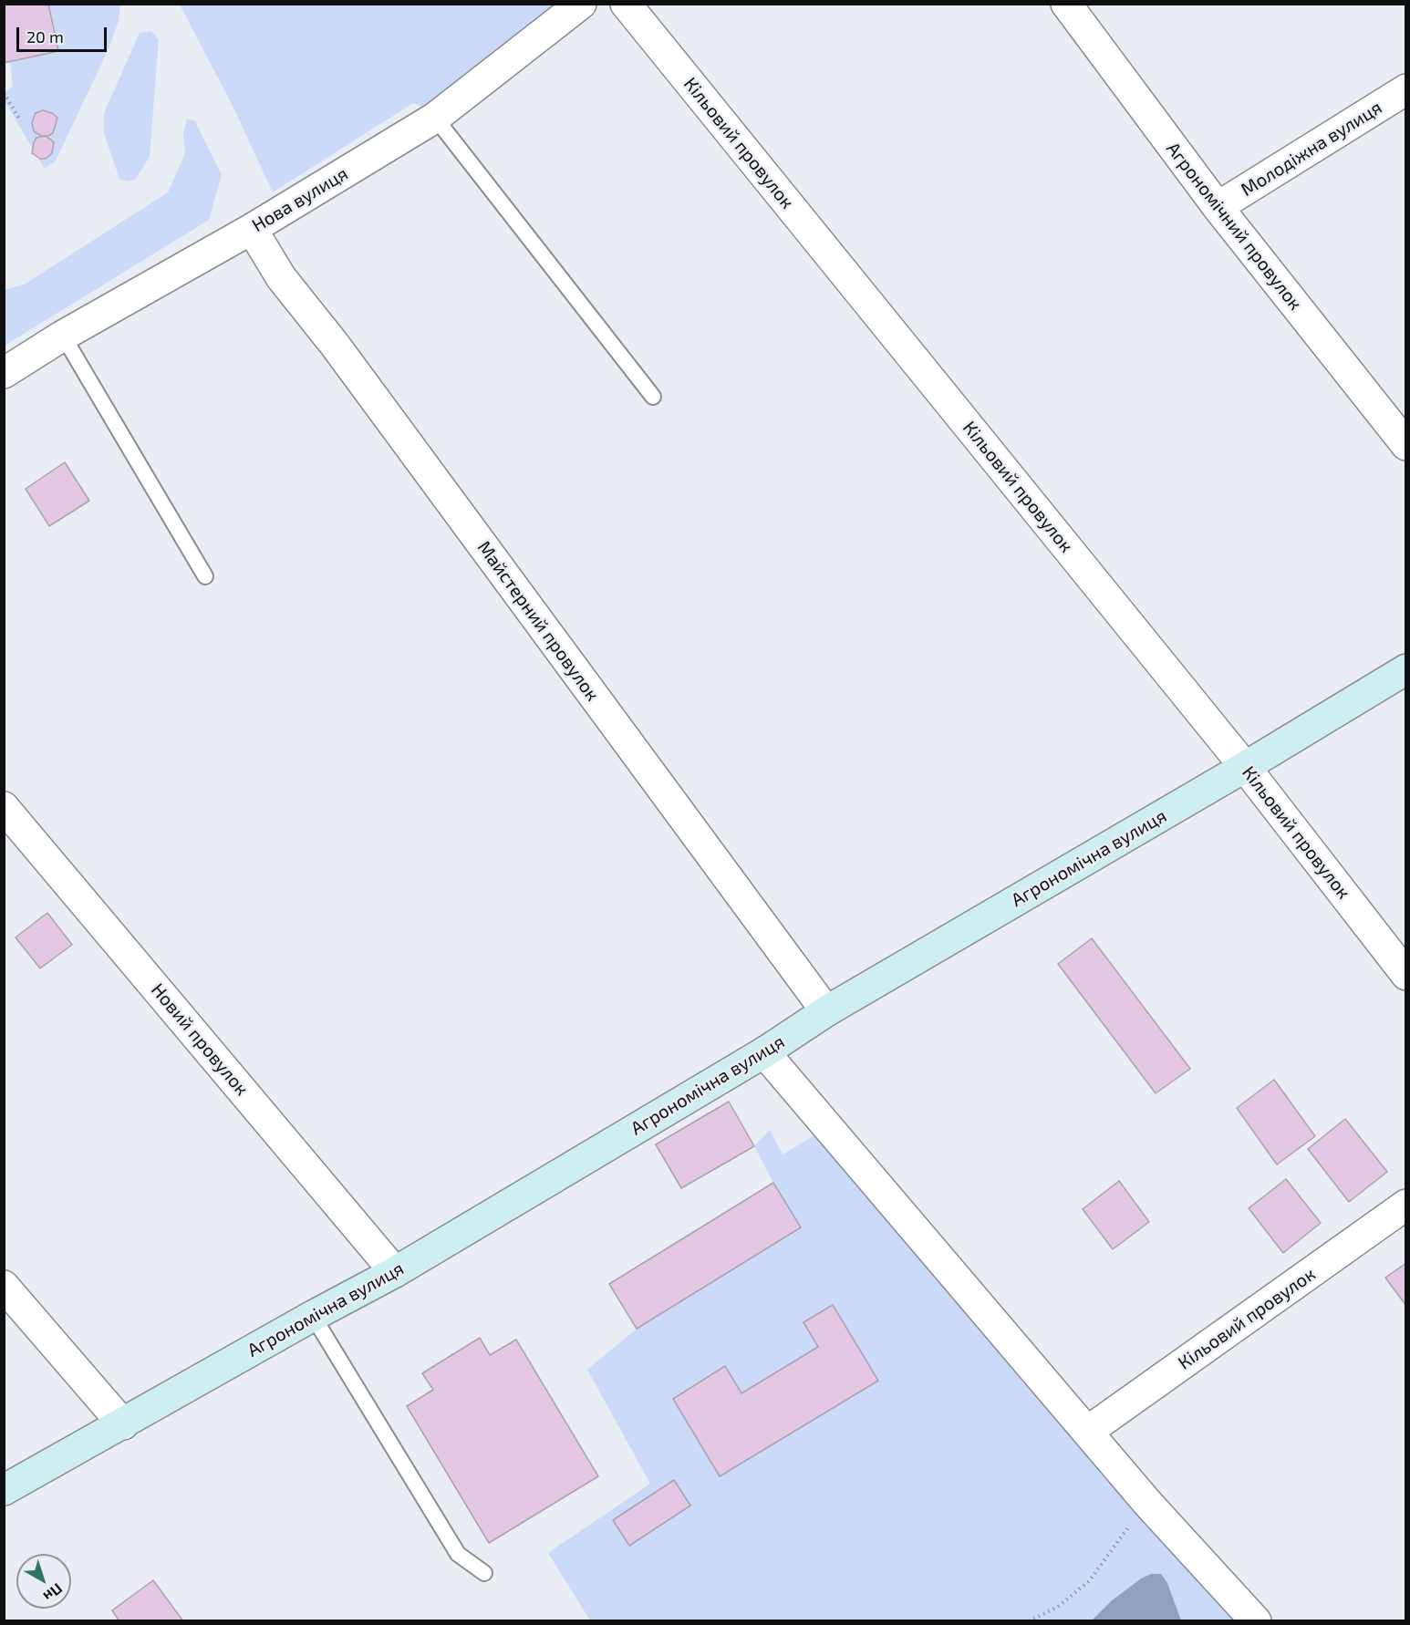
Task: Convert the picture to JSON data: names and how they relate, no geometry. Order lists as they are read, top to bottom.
{
  "streets": {
    "street": [
      "Кільовий провулок",
      "Молодіжна вулиця",
      "Нова вулиця",
      "Агрономічний провулок",
      "Майстерний провулок",
      "Агрономічна вулиця",
      "Новий провулок"
    ]
  },
  "crossings": [
    ["Кільовий провулок", "Агрономічна вулиця"],
    ["Молодіжна вулиця", "Агрономічний провулок"],
    ["Нова вулиця", "Майстерний провулок"],
    ["Майстерний провулок", "Агрономічна вулиця"],
    ["Агрономічна вулиця", "Новий провулок"]
  ],
  "scale_bar": "20 m",
  "north": "bottom right"
}
